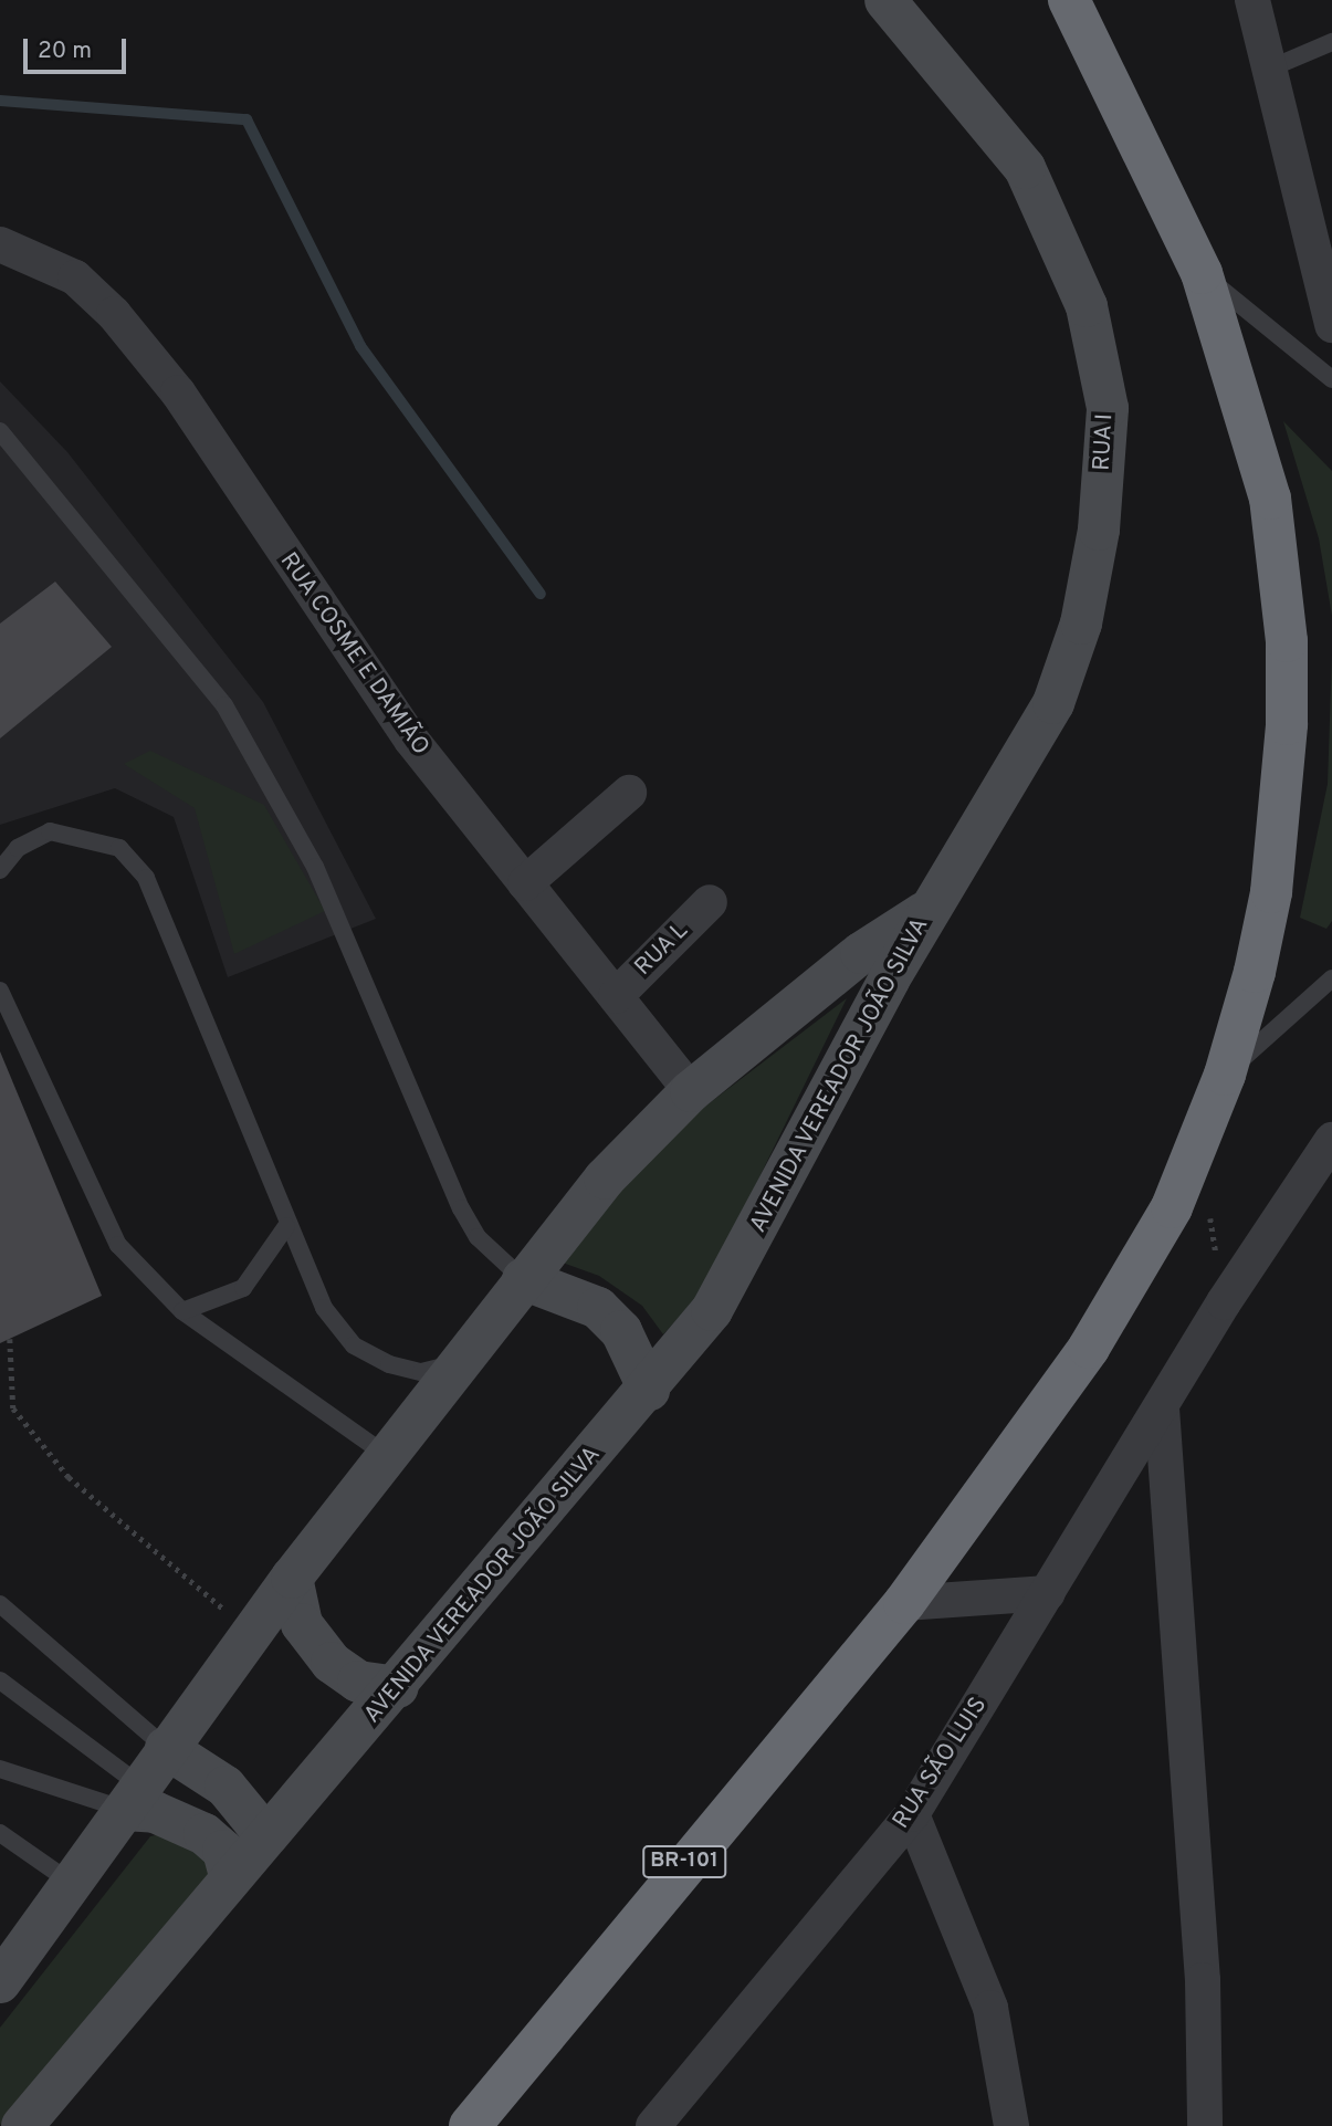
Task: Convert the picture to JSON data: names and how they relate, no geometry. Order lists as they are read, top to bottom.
{
  "streets": {
    "highway": ["BR-101"],
    "street": [
      "RUA I",
      "RUA COSME E DAMIÃO",
      "RUA L",
      "AVENIDA VEREADOR JOÃO SILVA",
      "RUA SÃO LUIS"
    ]
  },
  "crossings": [
    ["RUA I", "AVENIDA VEREADOR JOÃO SILVA"],
    ["RUA COSME E DAMIÃO", "RUA L"],
    ["RUA COSME E DAMIÃO", "AVENIDA VEREADOR JOÃO SILVA"]
  ],
  "scale_bar": "20 m"
}
